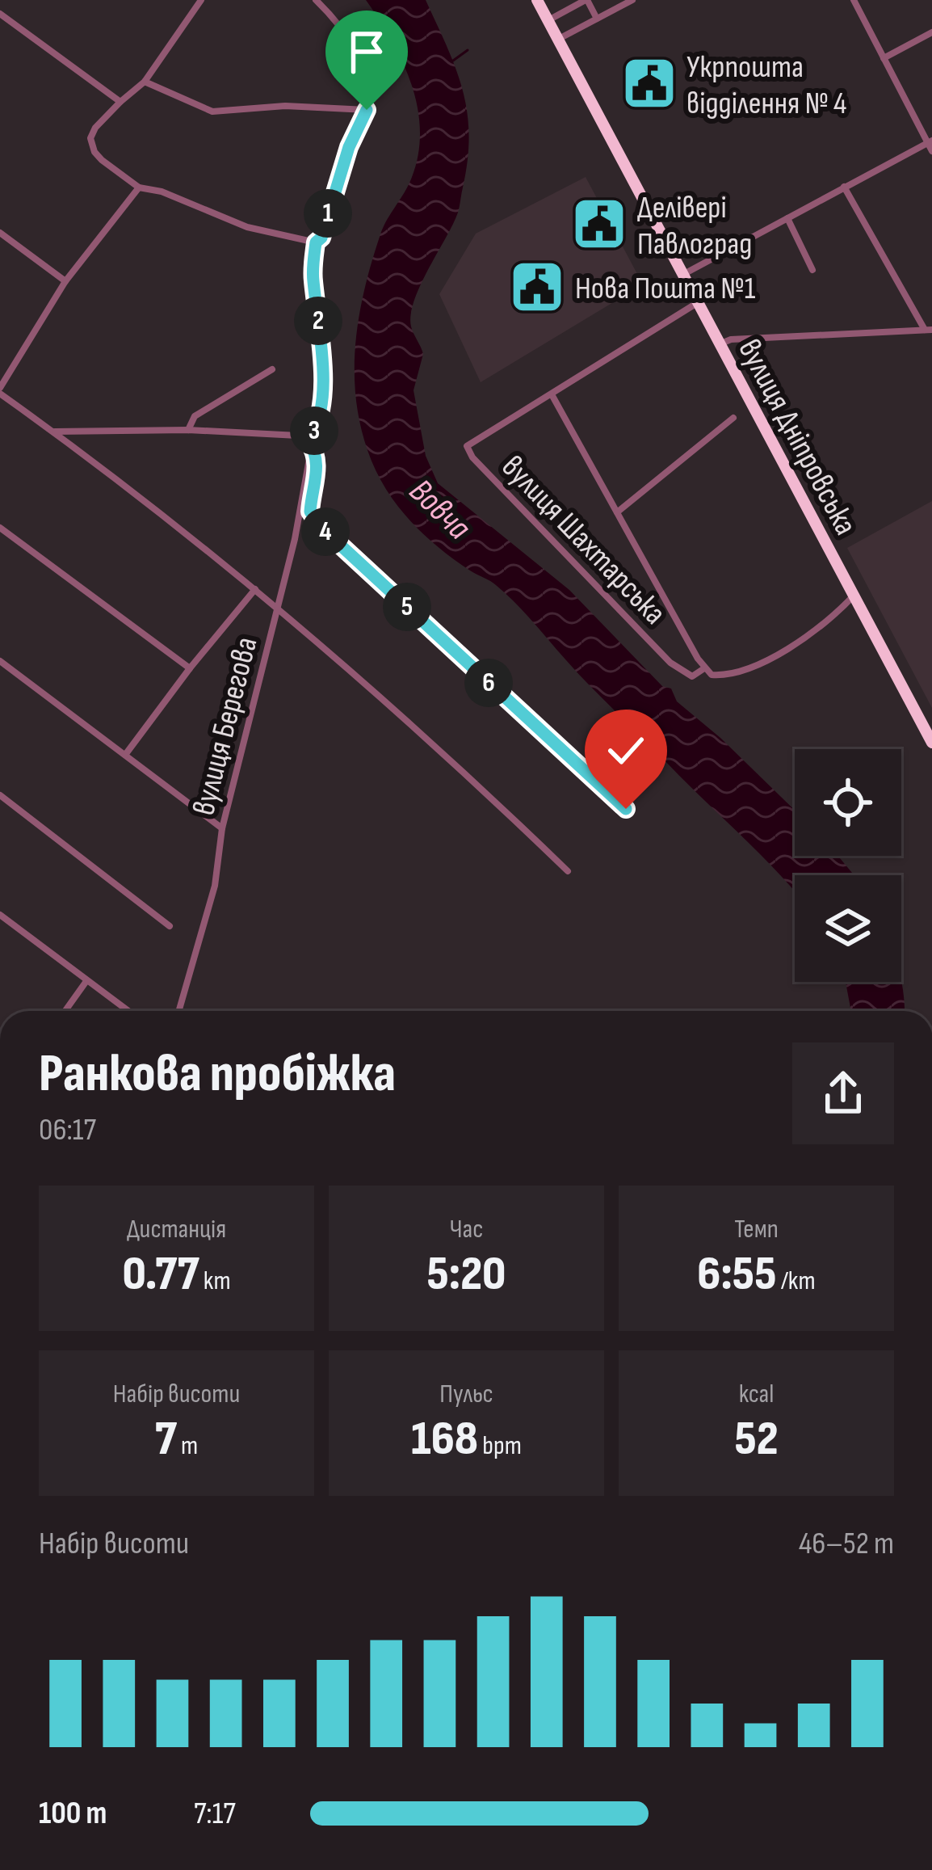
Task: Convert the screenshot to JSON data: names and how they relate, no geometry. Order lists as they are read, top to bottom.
{
  "streets": {
    "highway": ["вулиця Дніпровська"],
    "street": ["вулиця Шахтарська", "вулиця Берегова"]
  },
  "crossings": [
    ["вулиця Дніпровська", "вулиця Шахтарська"]
  ],
  "water": ["Вовча"],
  "places": {
    "public building": ["Укрпошта відділення № 4", "Делівері Павлоград", "Нова Пошта №1"]
  },
  "page": {
    "pins": [
      "1",
      "2",
      "3",
      "4",
      "5",
      "6"
    ],
    "heading": ["Ранкова пробіжка", "06:17"],
    "stats": [
      ["Дистанція", "0.77 km"],
      ["Час", "5:20"],
      ["Темп", "6:55 /km"],
      ["Набір висоти", "7 m"],
      ["Пульс", "168 bpm"],
      ["kcal", "52"]
    ],
    "chart": ["Набір висоти", "46–52 m"],
    "list": [
      {
        "name": "100 m",
        "note": "7:17"
      }
    ]
  }
}
